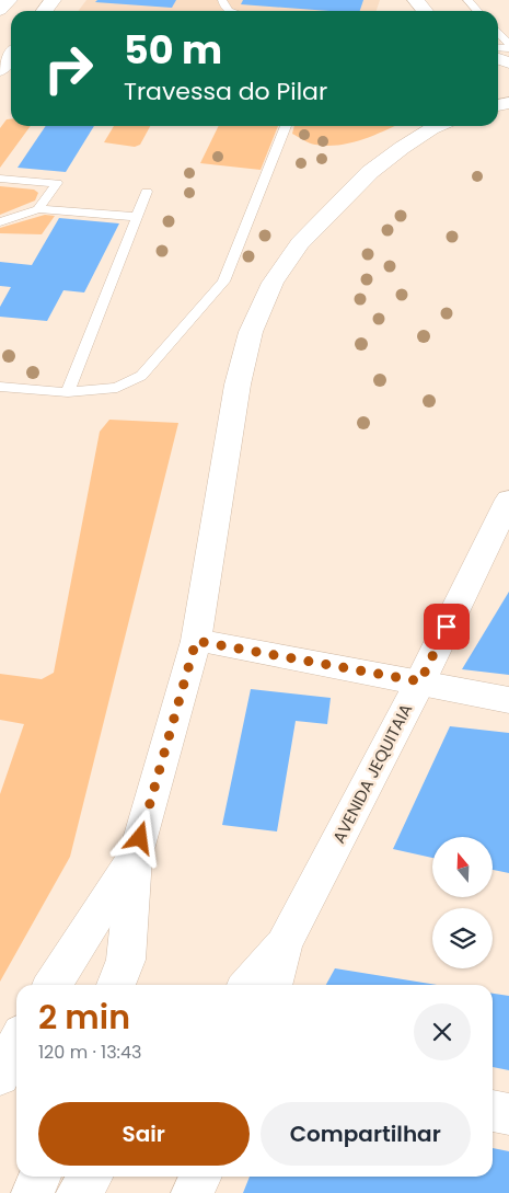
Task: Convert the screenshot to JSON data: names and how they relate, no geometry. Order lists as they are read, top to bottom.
{
  "streets": {
    "main road": ["AVENIDA JEQUITAIA"]
  },
  "north": "top",
  "page": {
    "turn": ["50 m", "Travessa do Pilar"],
    "heading": ["2 min", "120 m · 13:43"],
    "buttons": ["Sair", "Compartilhar"]
  }
}
